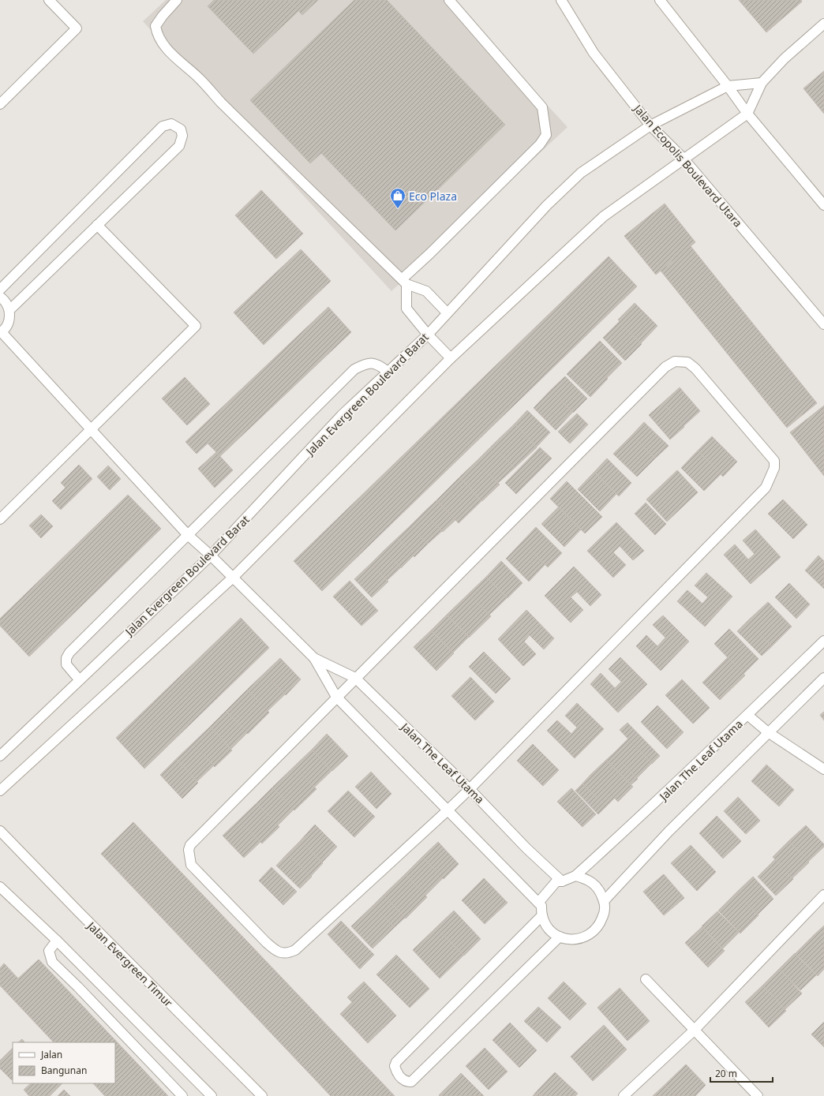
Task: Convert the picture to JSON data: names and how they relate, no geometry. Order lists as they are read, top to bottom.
{
  "streets": {
    "street": [
      "Jalan Ecopolis Boulevard Utara",
      "Jalan Evergreen Boulevard Barat",
      "Jalan The Leaf Utama",
      "Jalan Evergreen Timur"
    ]
  },
  "crossings": [
    ["Jalan Ecopolis Boulevard Utara", "Jalan Evergreen Boulevard Barat"],
    ["Jalan Evergreen Boulevard Barat", "Jalan The Leaf Utama"]
  ],
  "places": {
    "shop": ["Eco Plaza"]
  },
  "legend": ["Jalan", "Bangunan"],
  "scale_bar": "20 m"
}
